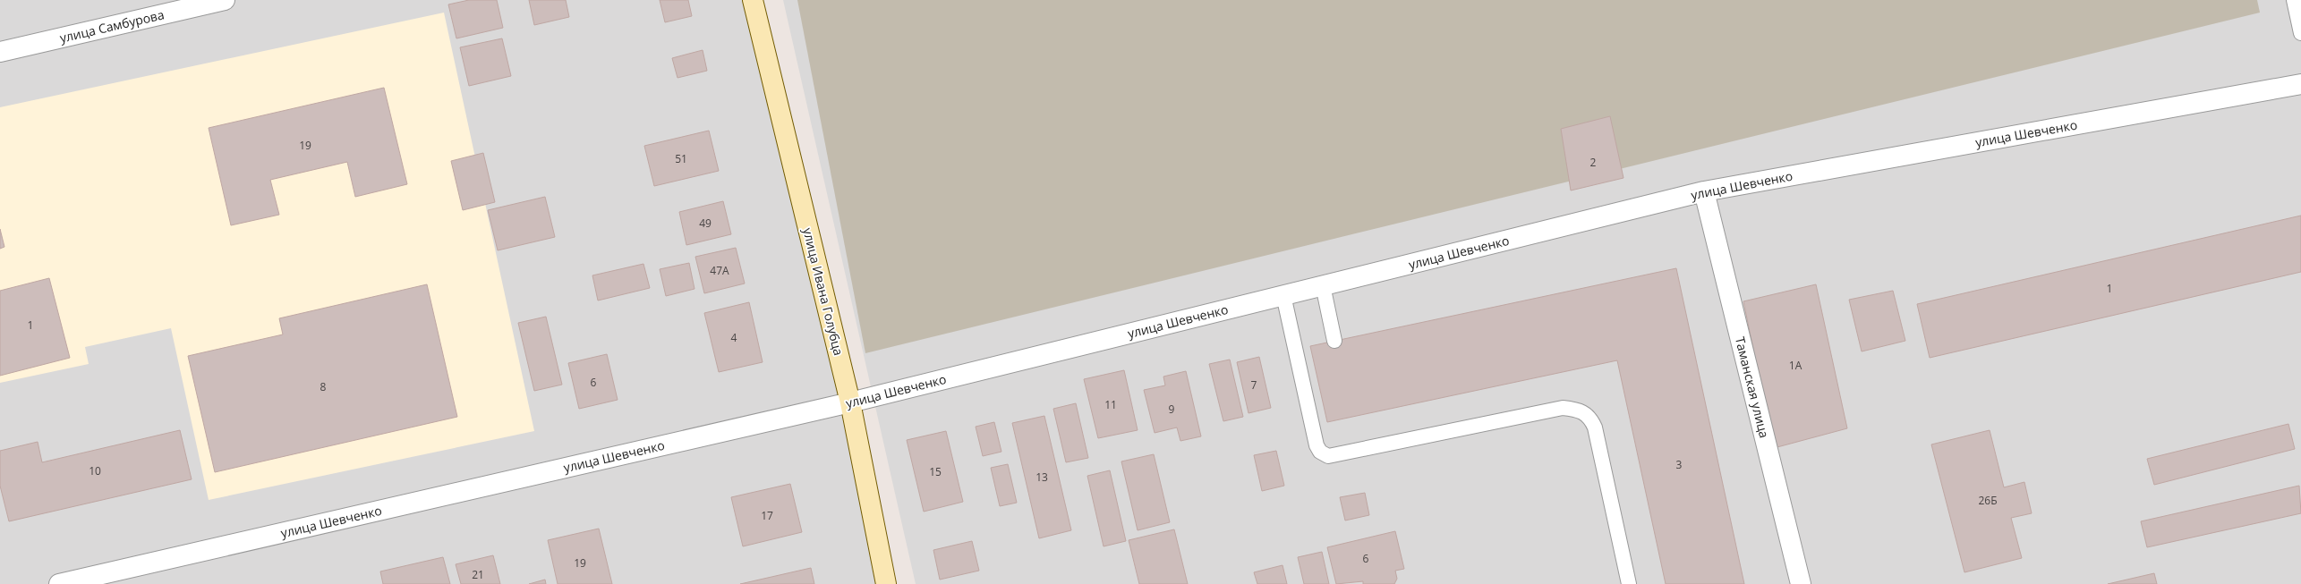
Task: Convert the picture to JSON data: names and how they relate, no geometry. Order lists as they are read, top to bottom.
{
  "streets": {
    "street": [
      "улица Самбурова",
      "улица Шевченко",
      "улица Ивана Голубца",
      "Таманская улица"
    ]
  },
  "crossings": [
    ["улица Шевченко", "улица Ивана Голубца"],
    ["улица Шевченко", "Таманская улица"]
  ],
  "house_numbers": [
    "19",
    "51",
    "2",
    "49",
    "47А",
    "1",
    "1",
    "4",
    "1А",
    "6",
    "7",
    "8",
    "11",
    "9",
    "3",
    "10",
    "15",
    "13",
    "26Б",
    "17",
    "6",
    "19",
    "21"
  ]
}
